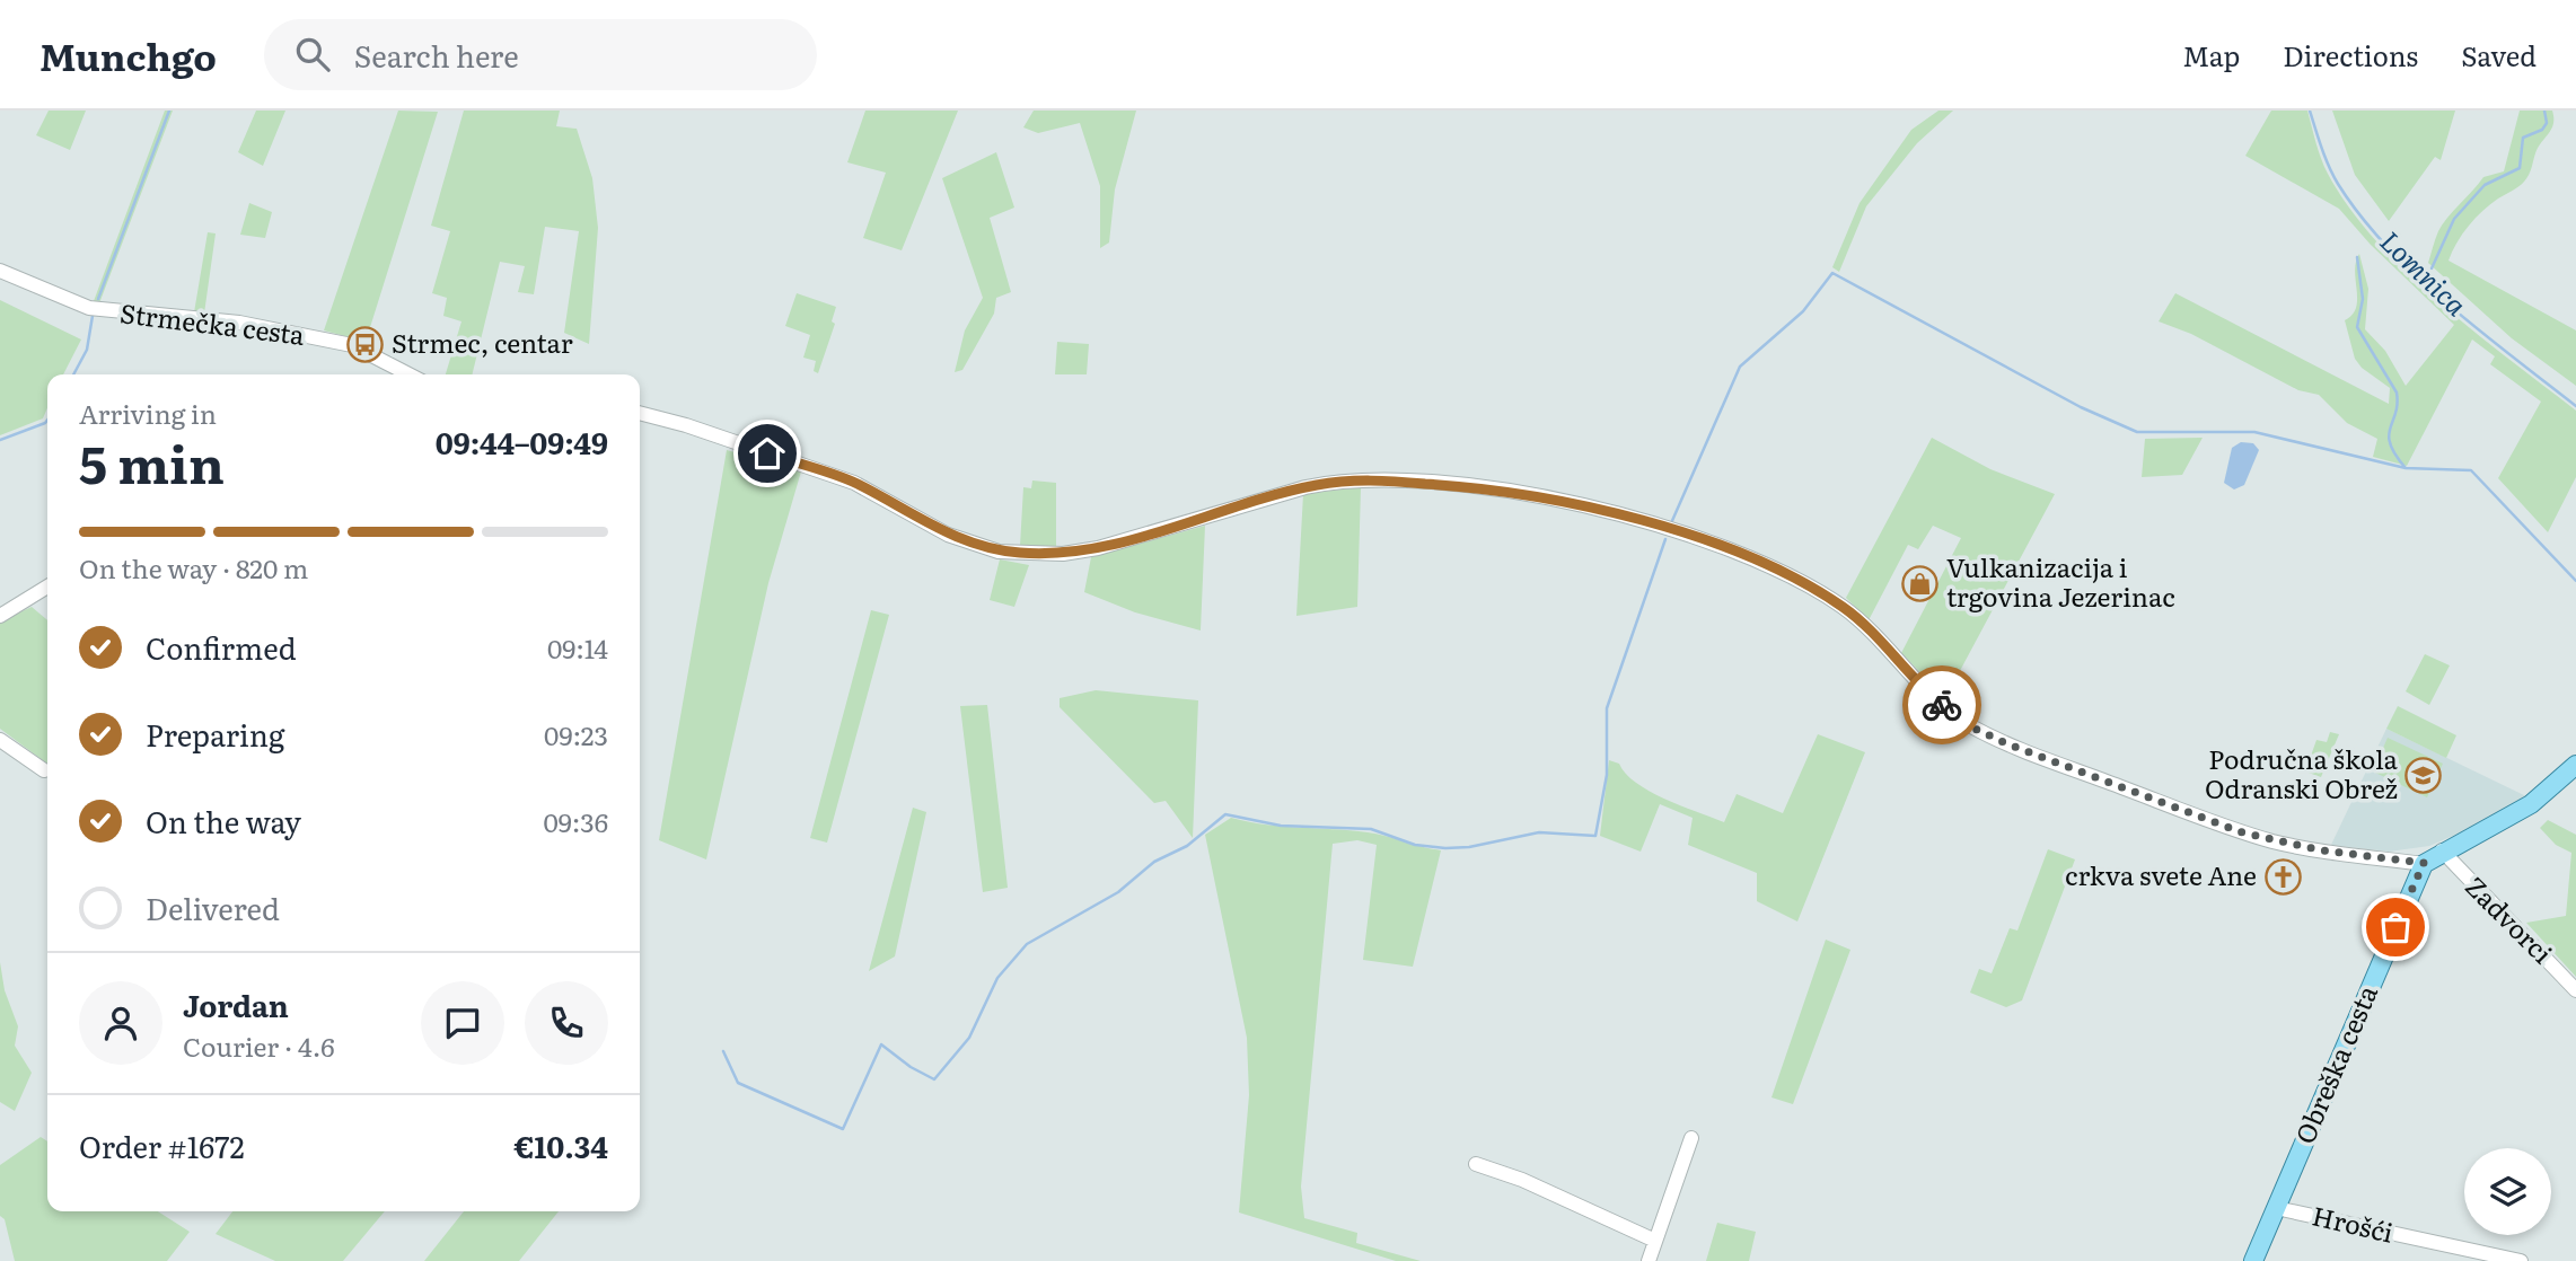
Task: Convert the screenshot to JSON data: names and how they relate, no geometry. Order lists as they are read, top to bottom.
{
  "streets": {
    "main road": ["Obreška cesta"],
    "street": ["Strmečka cesta", "Zadvorci", "Hrošći"]
  },
  "crossings": [
    ["Obreška cesta", "Hrošći"]
  ],
  "water": ["Lomnica"],
  "places": {
    "bus stop": ["Strmec, centar"],
    "shop": ["Vulkanizacija i trgovina Jezerinac"],
    "school or university": ["Područna škola Odranski Obrež"],
    "church": ["crkva svete Ane"]
  },
  "page": {
    "header": "Munchgo",
    "search": "Search here",
    "nav": ["Map", "Directions", "Saved"],
    "heading": ["5 min", "Arriving in", "09:44–09:49"],
    "panel": [
      "Jordan",
      "Courier · 4.6",
      "Order #1672",
      "€10.34"
    ],
    "bar": "On the way · 820 m",
    "list": [
      ["Confirmed", "09:14"],
      ["Preparing", "09:23"],
      ["On the way", "09:36"],
      "Delivered"
    ]
  }
}
